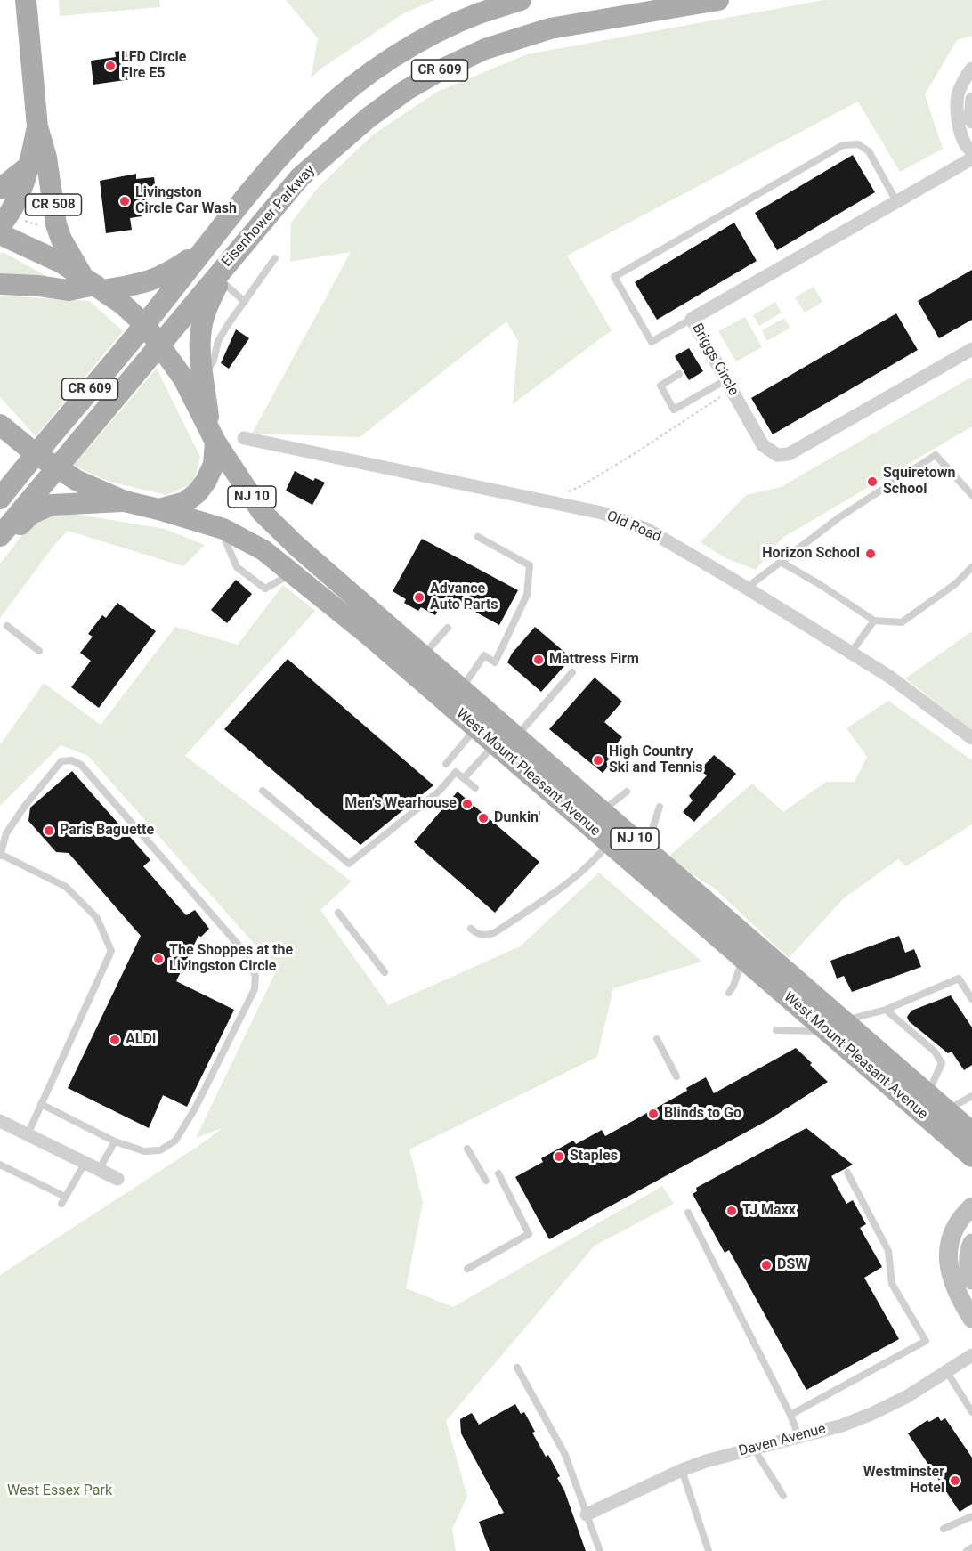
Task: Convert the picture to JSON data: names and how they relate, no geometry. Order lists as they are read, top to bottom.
{
  "streets": {
    "main road": [
      "CR 609",
      "CR 508",
      "Eisenhower Parkway",
      "NJ 10",
      "West Mount Pleasant Avenue"
    ],
    "street": ["Briggs Circle", "Old Road", "Daven Avenue"]
  },
  "crossings": [
    ["CR 508", "NJ 10"],
    ["Eisenhower Parkway", "NJ 10"],
    ["NJ 10", "West Mount Pleasant Avenue"]
  ],
  "parks": ["West Essex Park"],
  "places": [
    "LFD Circle Fire E5",
    "Livingston Circle Car Wash",
    "Squiretown School",
    "Horizon School",
    "Advance Auto Parts",
    "Mattress Firm",
    "High Country Ski and Tennis",
    "Men's Wearhouse",
    "Dunkin'",
    "Paris Baguette",
    "The Shoppes at the Livingston Circle",
    "ALDI",
    "Blinds to Go",
    "Staples",
    "TJ Maxx",
    "DSW",
    "Westminster Hotel"
  ]
}
